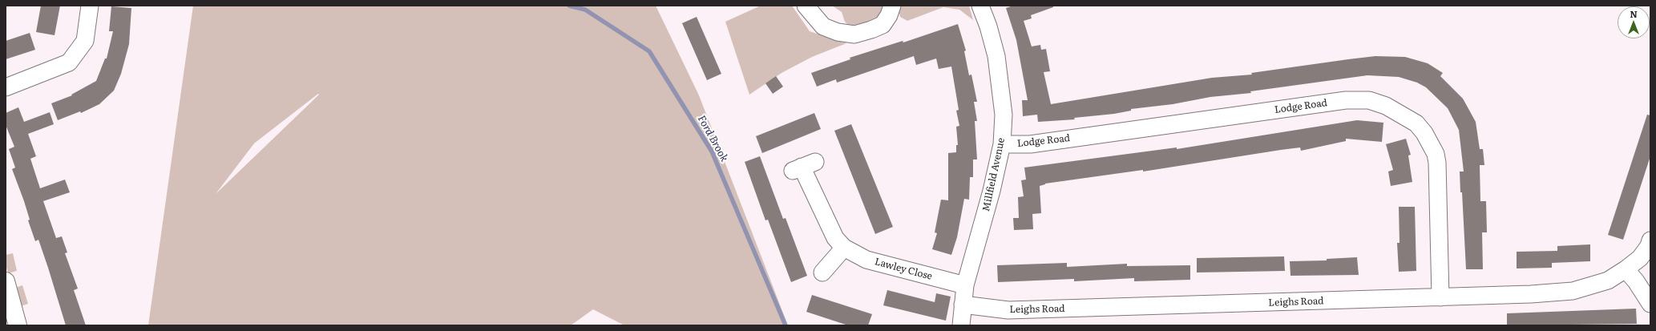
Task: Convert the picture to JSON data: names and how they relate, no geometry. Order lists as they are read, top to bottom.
{
  "streets": {
    "street": [
      "Lodge Road",
      "Millfield Avenue",
      "Lawley Close",
      "Leighs Road"
    ]
  },
  "crossings": [
    ["Lodge Road", "Millfield Avenue"],
    ["Lodge Road", "Leighs Road"],
    ["Millfield Avenue", "Lawley Close"],
    ["Millfield Avenue", "Leighs Road"]
  ],
  "water": ["Ford Brook"],
  "north": "top"
}
